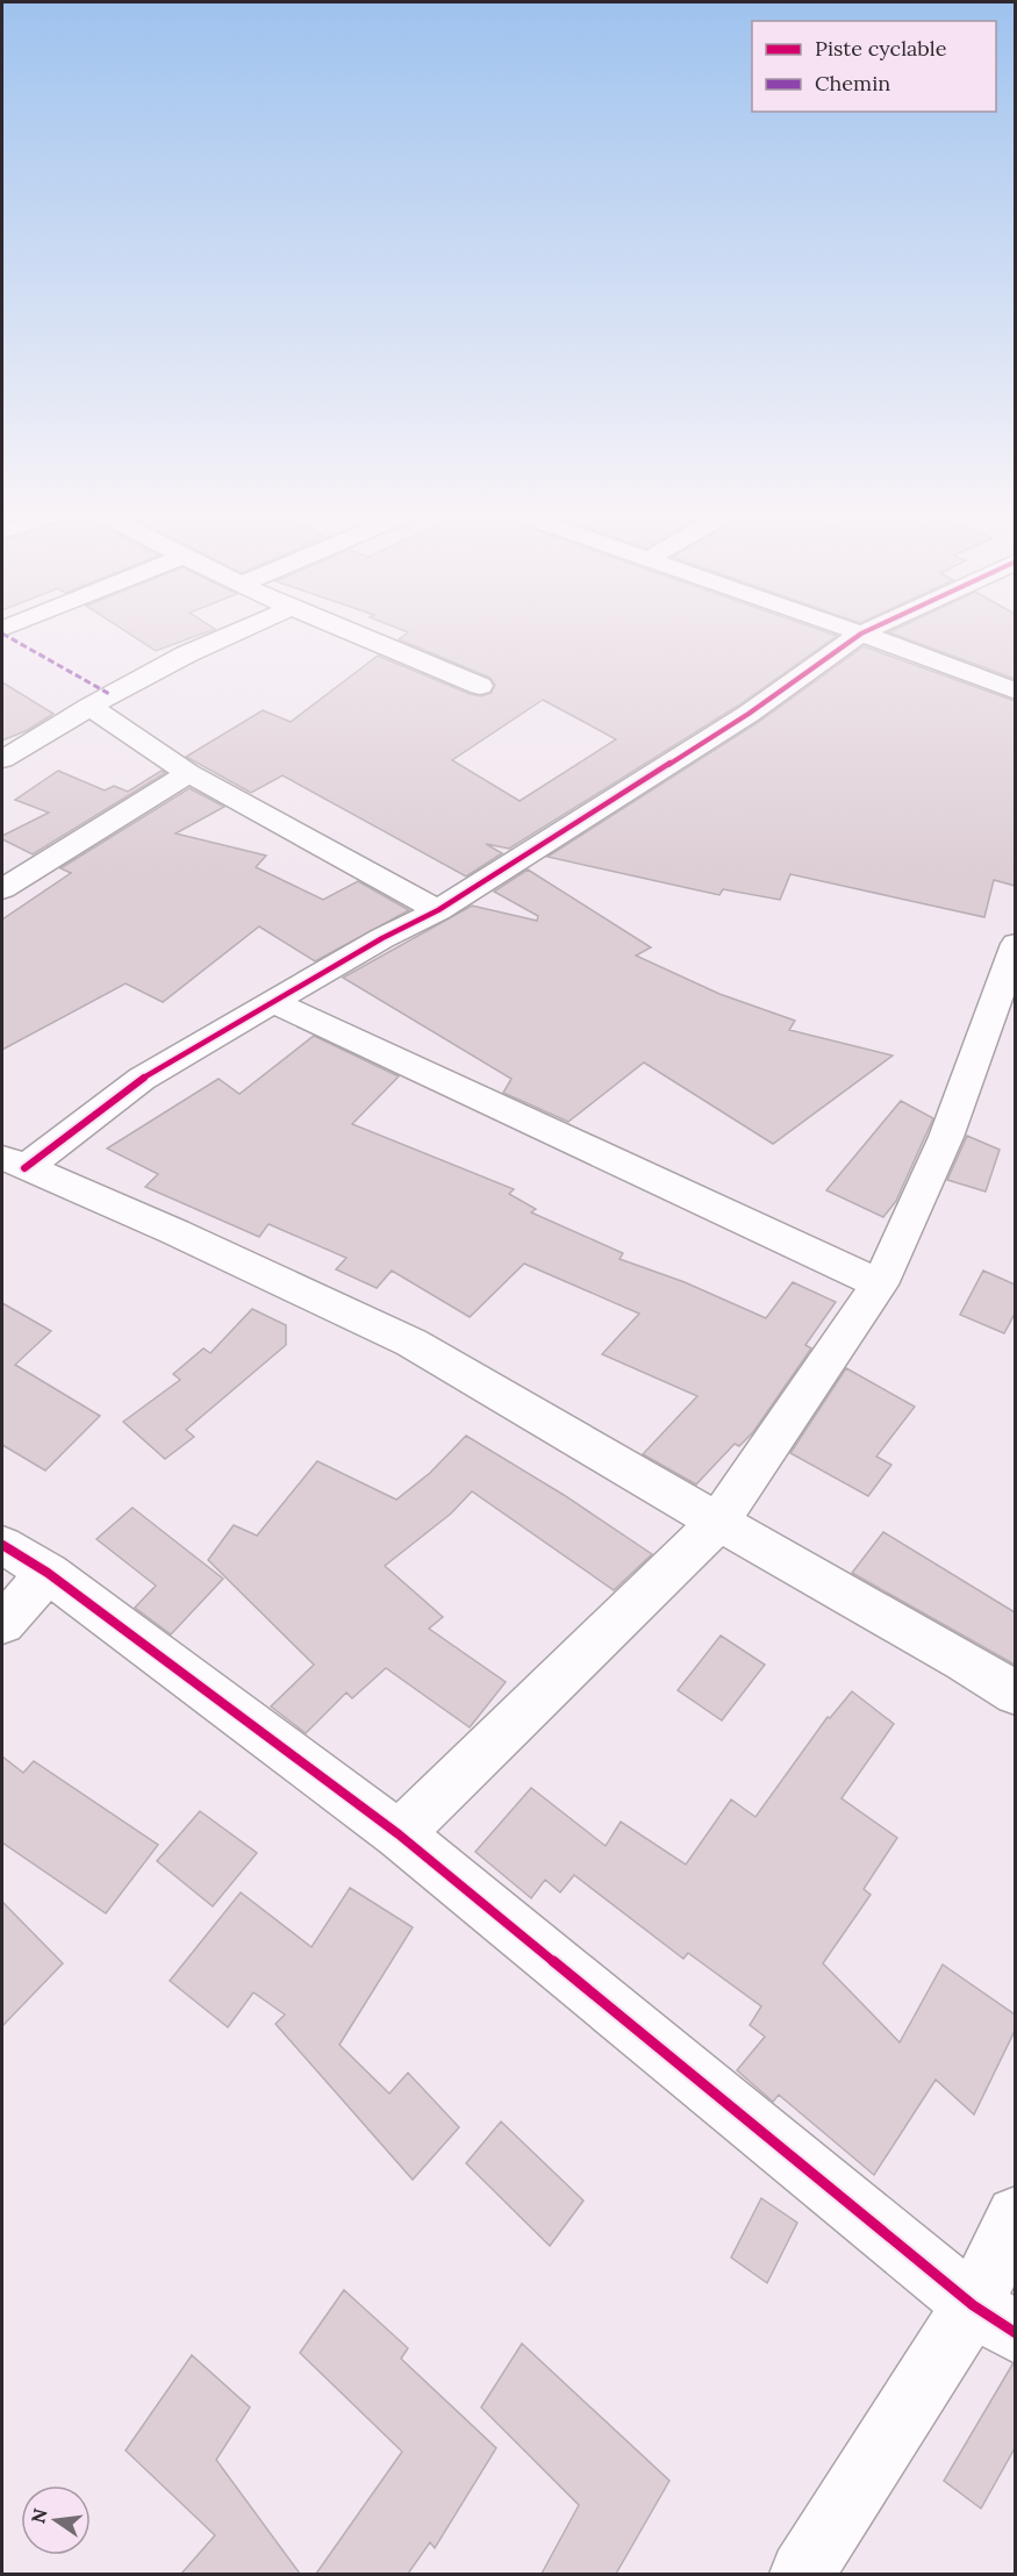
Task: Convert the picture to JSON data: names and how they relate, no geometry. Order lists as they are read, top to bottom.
{
  "legend": ["Piste cyclable", "Chemin"],
  "north": "left"
}
